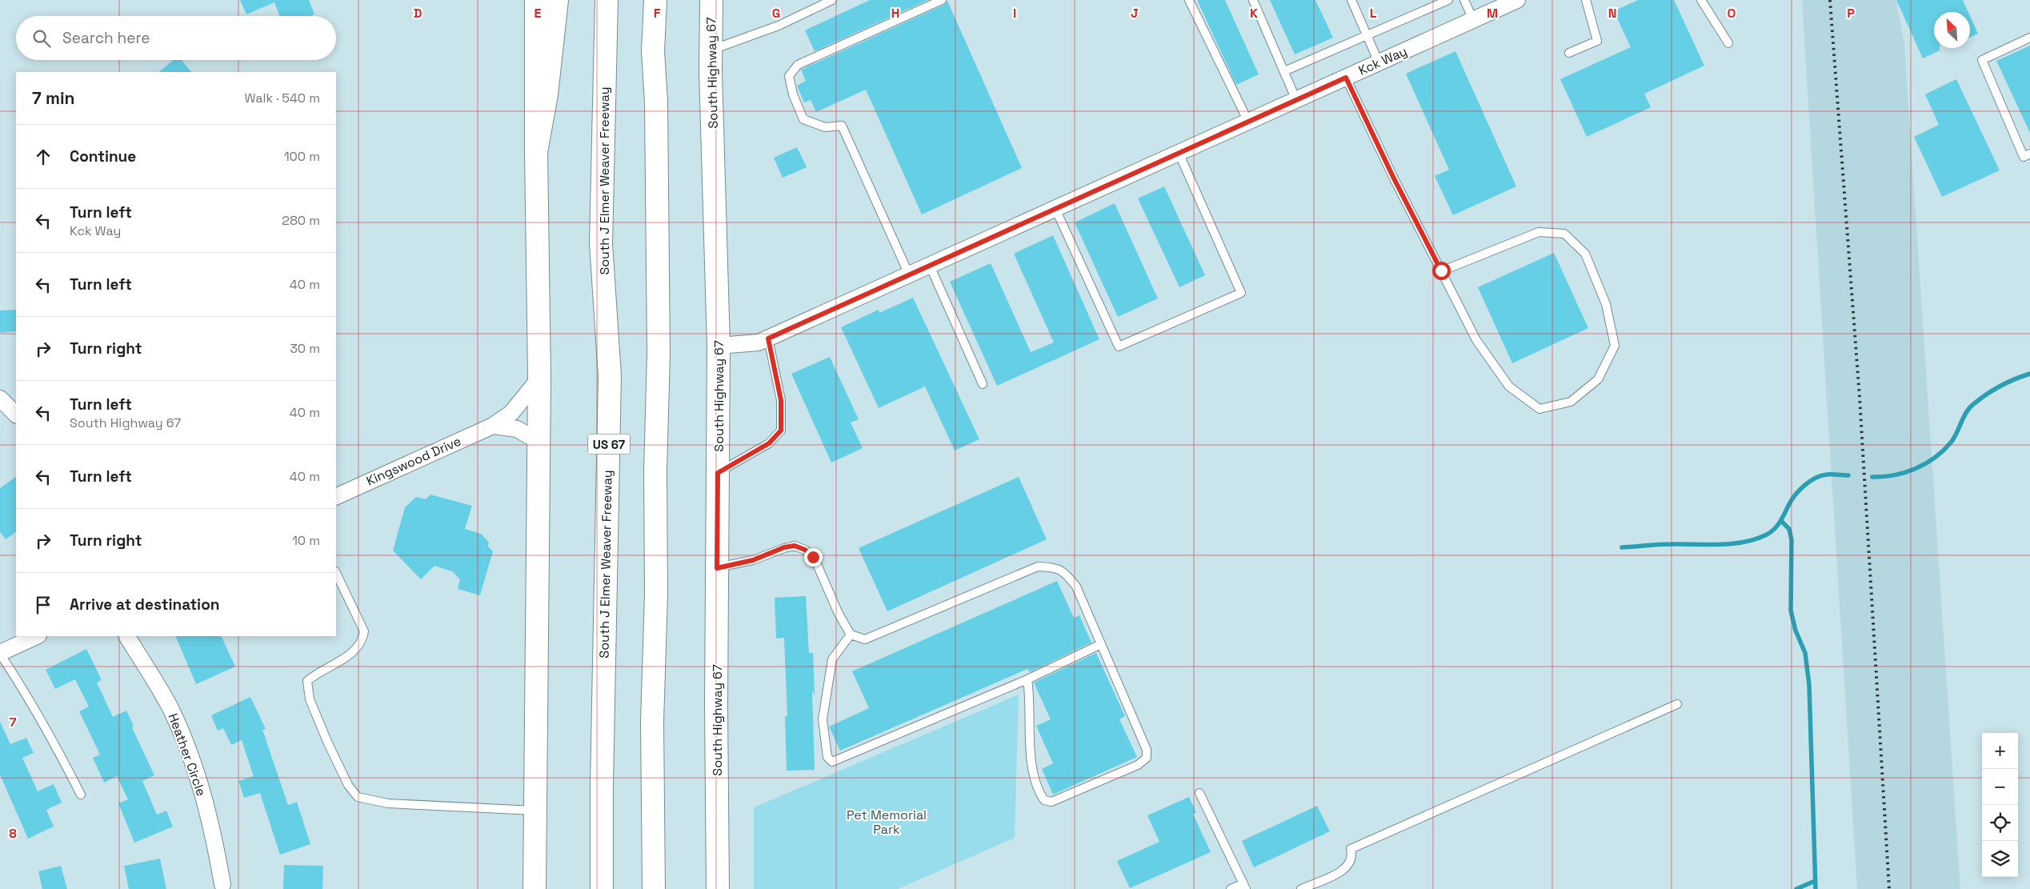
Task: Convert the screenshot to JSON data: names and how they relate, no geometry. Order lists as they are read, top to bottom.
{
  "streets": {
    "main road": ["South Highway 67", "South J Elmer Weaver Freeway", "US 67"],
    "street": ["Kck Way", "Kingswood Drive", "Heather Circle"]
  },
  "crossings": [
    ["Kck Way", "South Highway 67"]
  ],
  "parks": ["Pet Memorial Park"],
  "north": "top left",
  "page": {
    "search": "Search here",
    "heading": ["7 min", "Walk · 540 m"],
    "list": [
      ["Continue", "100 m"],
      ["Turn left", "Kck Way", "280 m"],
      ["Turn left", "40 m"],
      ["Turn right", "30 m"],
      ["Turn left", "South Highway 67", "40 m"],
      ["Turn left", "40 m"],
      ["Turn right", "10 m"],
      "Arrive at destination"
    ],
    "map_buttons": ["+", "−"]
  },
  "grid": {
    "columns": [
      "D",
      "E",
      "F",
      "G",
      "H",
      "I",
      "J",
      "K",
      "L",
      "M",
      "N",
      "O",
      "P"
    ],
    "rows": ["7", "8"]
  }
}
